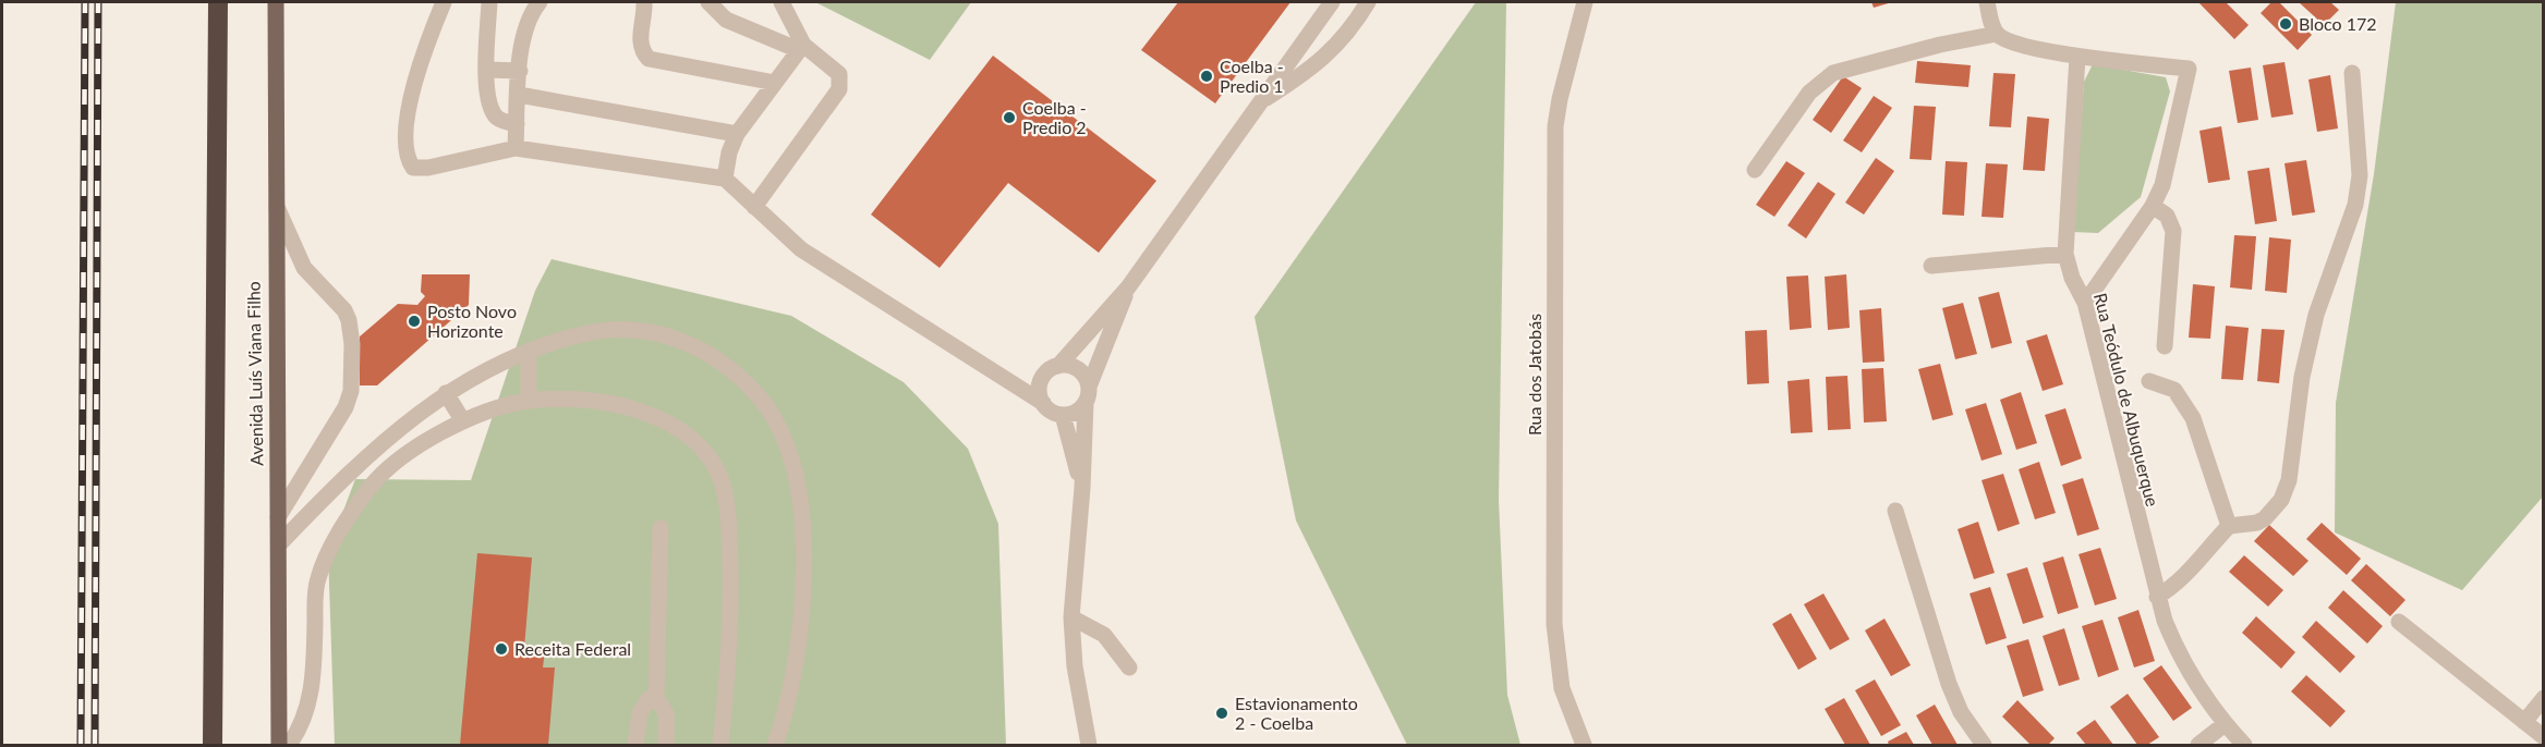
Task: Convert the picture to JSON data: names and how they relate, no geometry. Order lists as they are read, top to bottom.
{
  "streets": {
    "highway": ["Avenida Luís Viana Filho"],
    "street": ["Rua dos Jatobás", "Rua Teódulo de Albuquerque"]
  },
  "places": [
    "Bloco 172",
    "Coelba - Predio 1",
    "Coelba - Predio 2",
    "Posto Novo Horizonte",
    "Receita Federal",
    "Estavionamento 2 - Coelba"
  ]
}
